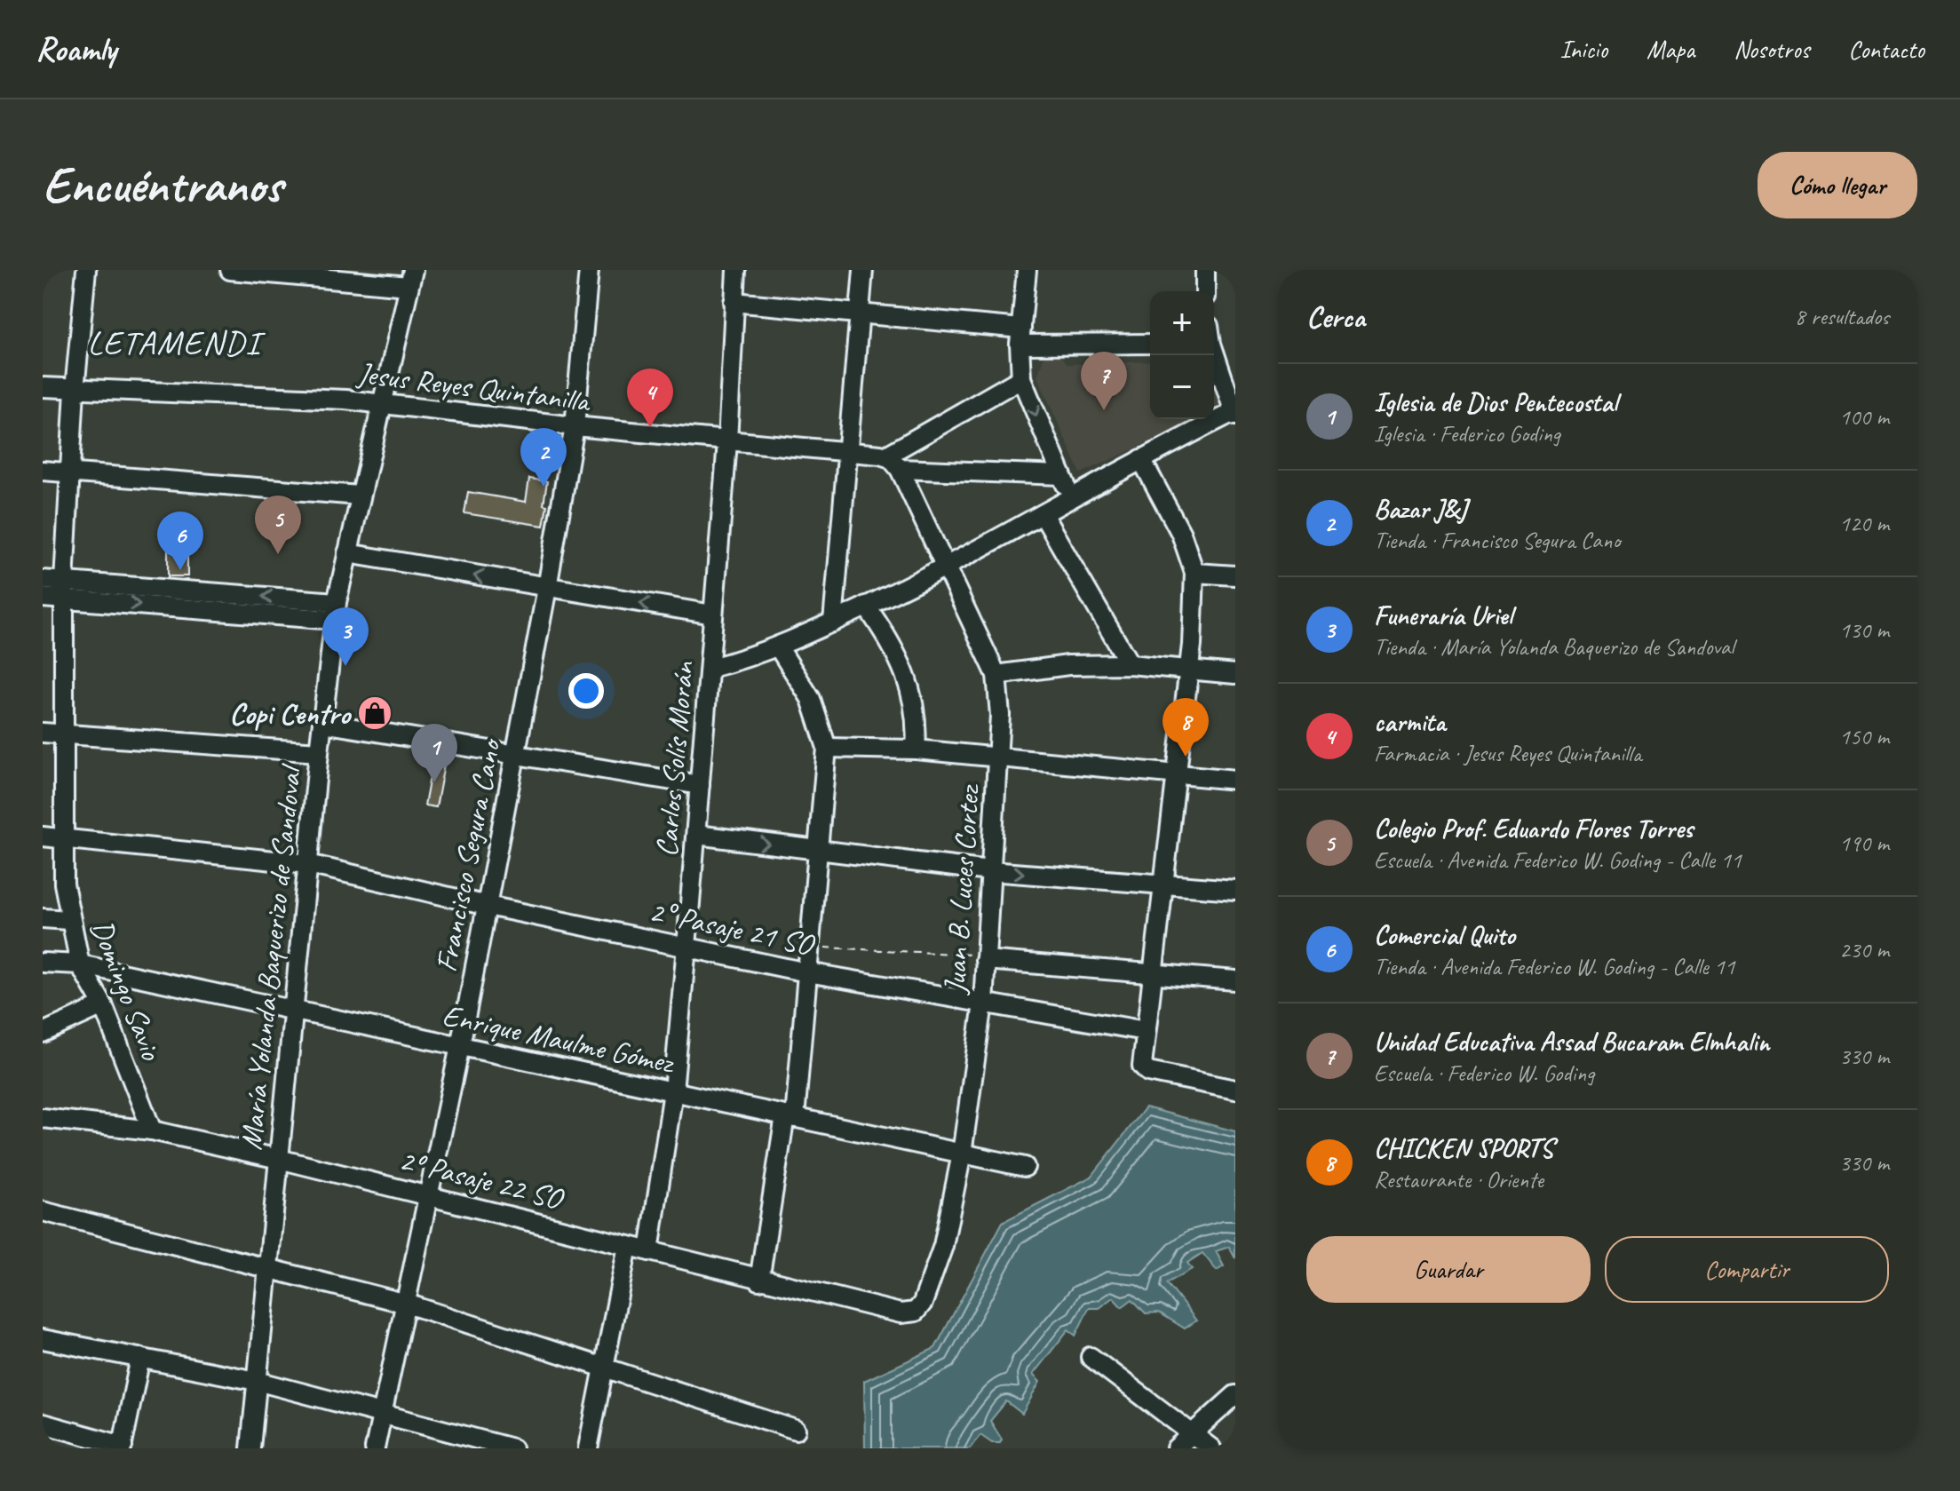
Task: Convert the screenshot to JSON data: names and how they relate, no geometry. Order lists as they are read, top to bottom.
{
  "streets": {
    "street": [
      "Jesus Reyes Quintanilla",
      "Carlos Solís Morán",
      "Francisco Segura Cano",
      "Juan B. Luces Cortez",
      "2° Pasaje 21 SO",
      "María Yolanda Baquerizo de Sandoval",
      "Domingo Savio",
      "Enrique Maulme Gómez",
      "2º Pasaje 22 SO"
    ]
  },
  "crossings": [
    ["Jesus Reyes Quintanilla", "Carlos Solís Morán"],
    ["Jesus Reyes Quintanilla", "Francisco Segura Cano"],
    ["Jesus Reyes Quintanilla", "María Yolanda Baquerizo de Sandoval"],
    ["Jesus Reyes Quintanilla", "Domingo Savio"],
    ["Carlos Solís Morán", "2° Pasaje 21 SO"],
    ["Carlos Solís Morán", "Enrique Maulme Gómez"],
    ["Carlos Solís Morán", "2º Pasaje 22 SO"],
    ["Francisco Segura Cano", "2° Pasaje 21 SO"],
    ["Francisco Segura Cano", "Enrique Maulme Gómez"],
    ["Francisco Segura Cano", "2º Pasaje 22 SO"],
    ["Juan B. Luces Cortez", "2° Pasaje 21 SO"],
    ["Juan B. Luces Cortez", "Enrique Maulme Gómez"],
    ["Juan B. Luces Cortez", "2º Pasaje 22 SO"],
    ["2° Pasaje 21 SO", "María Yolanda Baquerizo de Sandoval"],
    ["2° Pasaje 21 SO", "Domingo Savio"],
    ["María Yolanda Baquerizo de Sandoval", "Enrique Maulme Gómez"],
    ["María Yolanda Baquerizo de Sandoval", "2º Pasaje 22 SO"],
    ["Domingo Savio", "Enrique Maulme Gómez"],
    ["Domingo Savio", "2º Pasaje 22 SO"]
  ],
  "districts": ["LETAMENDI"],
  "places": {
    "shop": ["Copi Centro"]
  },
  "page": {
    "header": "Roamly",
    "nav": [
      "Inicio",
      "Mapa",
      "Nosotros",
      "Contacto"
    ],
    "buttons": [
      "Cómo llegar",
      ["Guardar", "Compartir"]
    ],
    "title": "Encuéntranos",
    "heading": ["Cerca", "8 resultados"],
    "map_buttons": ["+", "−"],
    "pins": [
      "7",
      "4",
      "2",
      "5",
      "6",
      "3",
      "8",
      "1"
    ],
    "list": [
      {
        "mark": "1",
        "name": "Iglesia de Dios Pentecostal",
        "note": "Iglesia · Federico Goding",
        "value": "100 m"
      },
      {
        "mark": "2",
        "name": "Bazar J&J",
        "note": "Tienda · Francisco Segura Cano",
        "value": "120 m"
      },
      {
        "mark": "3",
        "name": "Funeraría Uriel",
        "note": "Tienda · María Yolanda Baquerizo de Sandoval",
        "value": "130 m"
      },
      {
        "mark": "4",
        "name": "carmita",
        "note": "Farmacia · Jesus Reyes Quintanilla",
        "value": "150 m"
      },
      {
        "mark": "5",
        "name": "Colegio Prof. Eduardo Flores Torres",
        "note": "Escuela · Avenida Federico W. Goding - Calle 11",
        "value": "190 m"
      },
      {
        "mark": "6",
        "name": "Comercial Quito",
        "note": "Tienda · Avenida Federico W. Goding - Calle 11",
        "value": "230 m"
      },
      {
        "mark": "7",
        "name": "Unidad Educativa Assad Bucaram Elmhalin",
        "note": "Escuela · Federico W. Goding",
        "value": "330 m"
      },
      {
        "mark": "8",
        "name": "CHICKEN SPORTS",
        "note": "Restaurante · Oriente",
        "value": "330 m"
      }
    ]
  }
}
